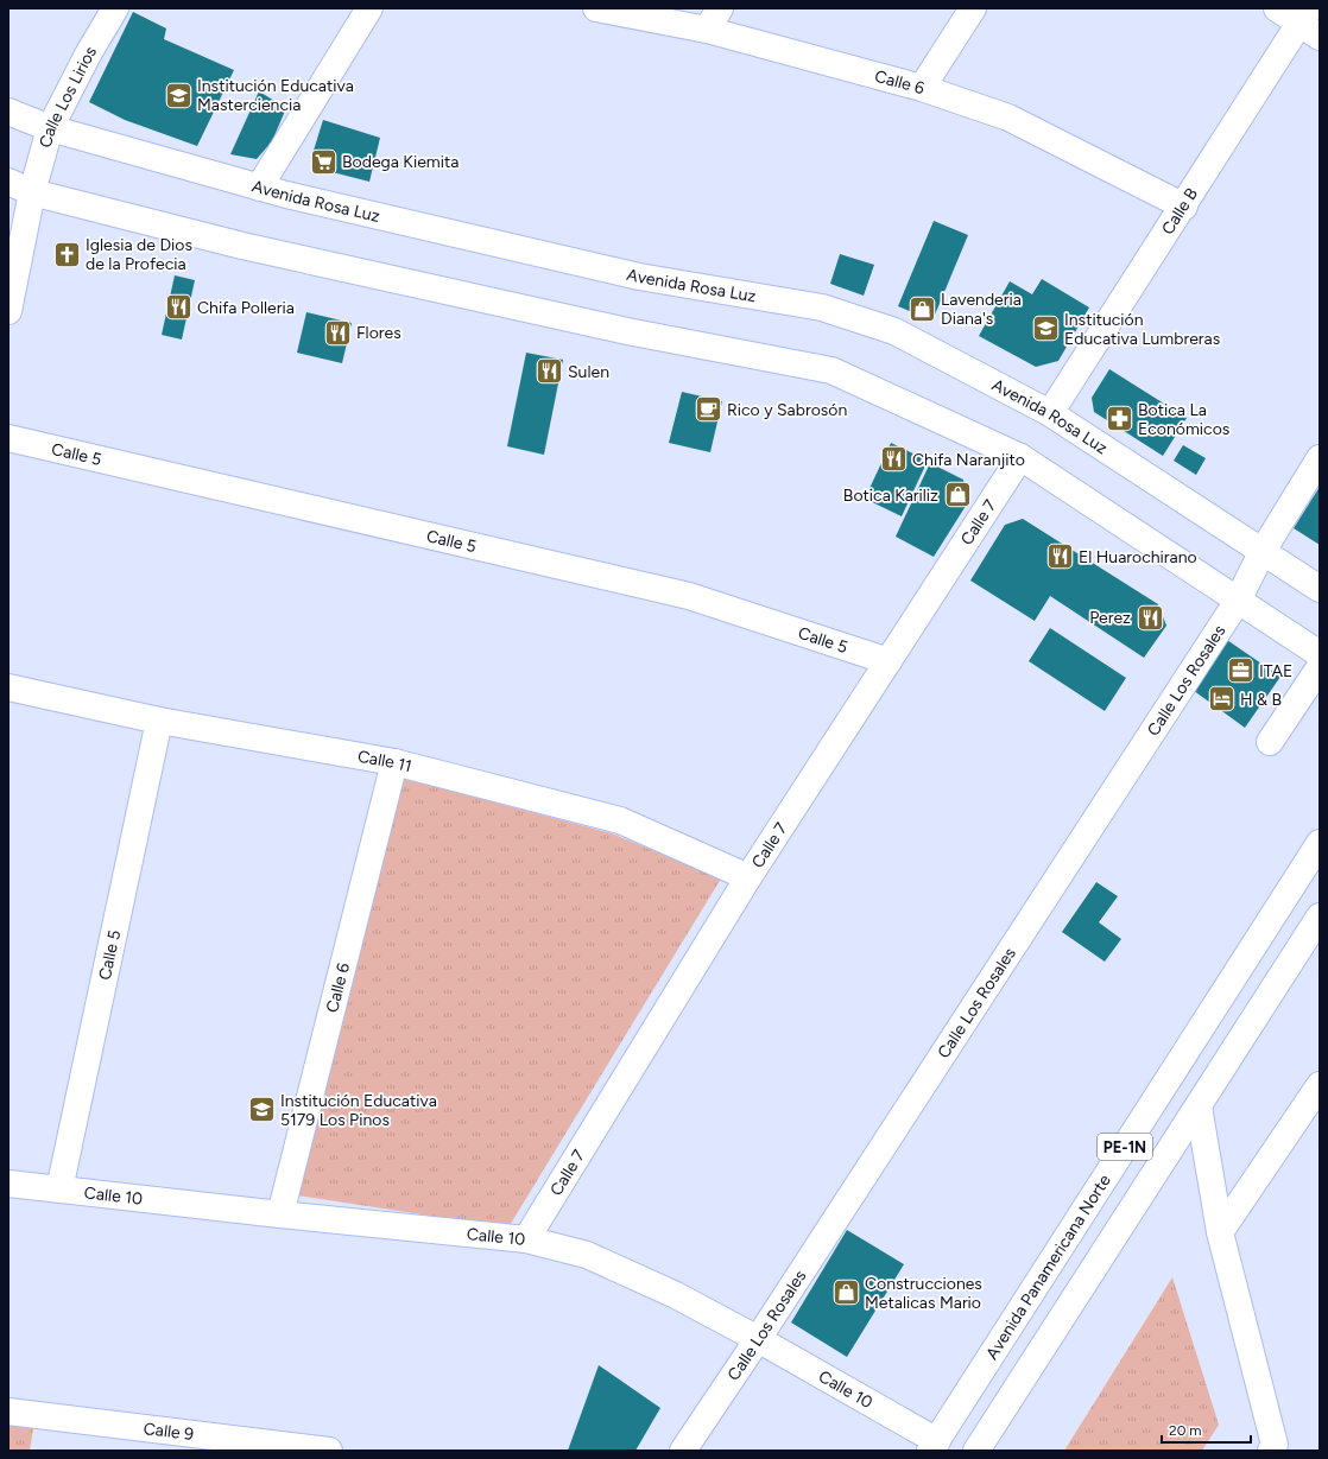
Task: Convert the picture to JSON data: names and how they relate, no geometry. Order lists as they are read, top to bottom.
{
  "streets": {
    "main road": [
      "Calle 6",
      "Calle Los Lirios",
      "Avenida Rosa Luz",
      "Calle B",
      "Calle 5",
      "Calle 7",
      "Calle Los Rosales",
      "Calle 11",
      "PE-1N",
      "Calle 10",
      "Avenida Panamericana Norte",
      "Calle 9"
    ]
  },
  "crossings": [
    ["Calle 6", "Calle B"],
    ["Calle 6", "Calle 11"],
    ["Calle 6", "Calle 10"],
    ["Calle Los Lirios", "Avenida Rosa Luz"],
    ["Avenida Rosa Luz", "Calle B"],
    ["Avenida Rosa Luz", "Calle Los Rosales"],
    ["Calle 5", "Calle 7"],
    ["Calle 5", "Calle 11"],
    ["Calle 5", "Calle 10"],
    ["Calle 7", "Calle 11"],
    ["Calle 7", "Calle 10"],
    ["Calle Los Rosales", "Calle 10"],
    ["Calle 10", "Avenida Panamericana Norte"]
  ],
  "places": {
    "school or university": ["Institución Educativa Masterciencia", "Institución Educativa Lumbreras", "Institución Educativa 5179 Los Pinos"],
    "supermarket": ["Bodega Kiemita"],
    "church": ["Iglesia de Dios de la Profecia"],
    "restaurant": [
      "Chifa Polleria",
      "Flores",
      "Sulen",
      "Chifa Naranjito",
      "El Huarochirano",
      "Perez"
    ],
    "shop": ["Lavenderia Diana's", "Botica Kariliz", "Construcciones Metalicas Mario"],
    "cafe": ["Rico y Sabrosón"],
    "pharmacy": ["Botica La Económicos"],
    "office": ["ITAE"],
    "hotel": ["H & B"]
  },
  "scale_bar": "20 m"
}
